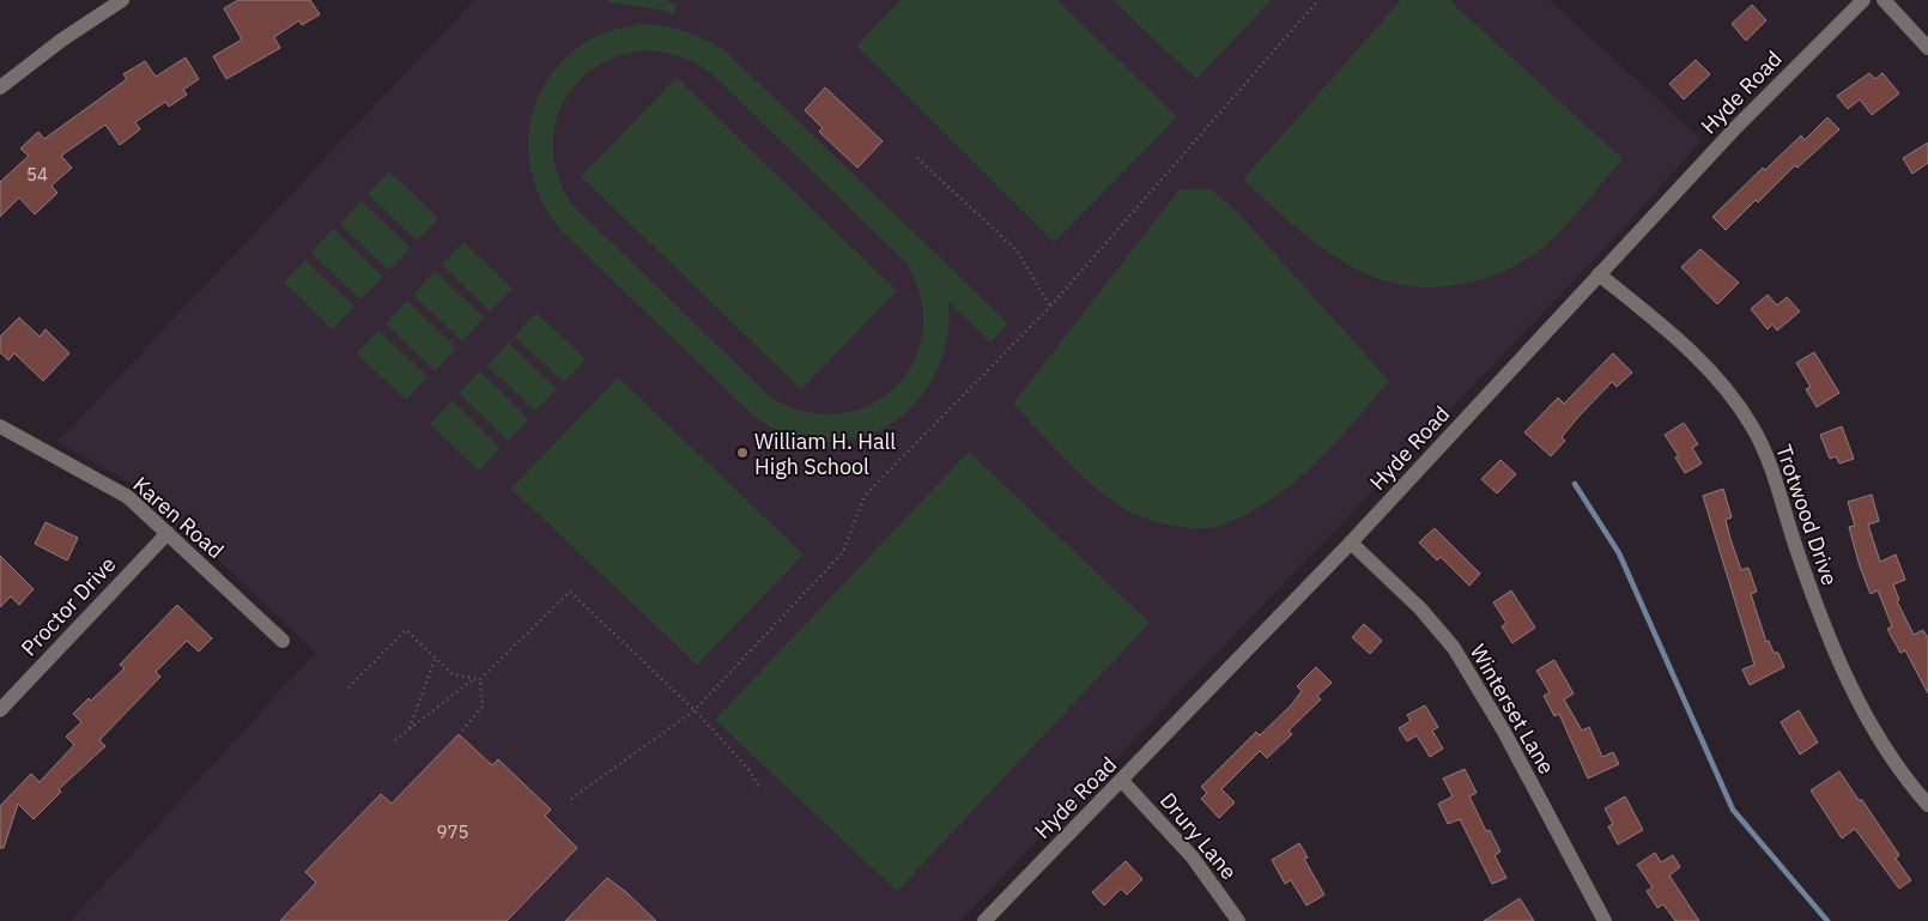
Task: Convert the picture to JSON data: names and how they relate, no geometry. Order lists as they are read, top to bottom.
{
  "streets": {
    "street": [
      "Hyde Road",
      "Trotwood Drive",
      "Karen Road",
      "Proctor Drive",
      "Winterset Lane",
      "Drury Lane"
    ]
  },
  "crossings": [
    ["Hyde Road", "Trotwood Drive"],
    ["Hyde Road", "Winterset Lane"],
    ["Hyde Road", "Drury Lane"],
    ["Karen Road", "Proctor Drive"]
  ],
  "places": ["William H. Hall High School"],
  "house_numbers": ["54", "975"]
}
